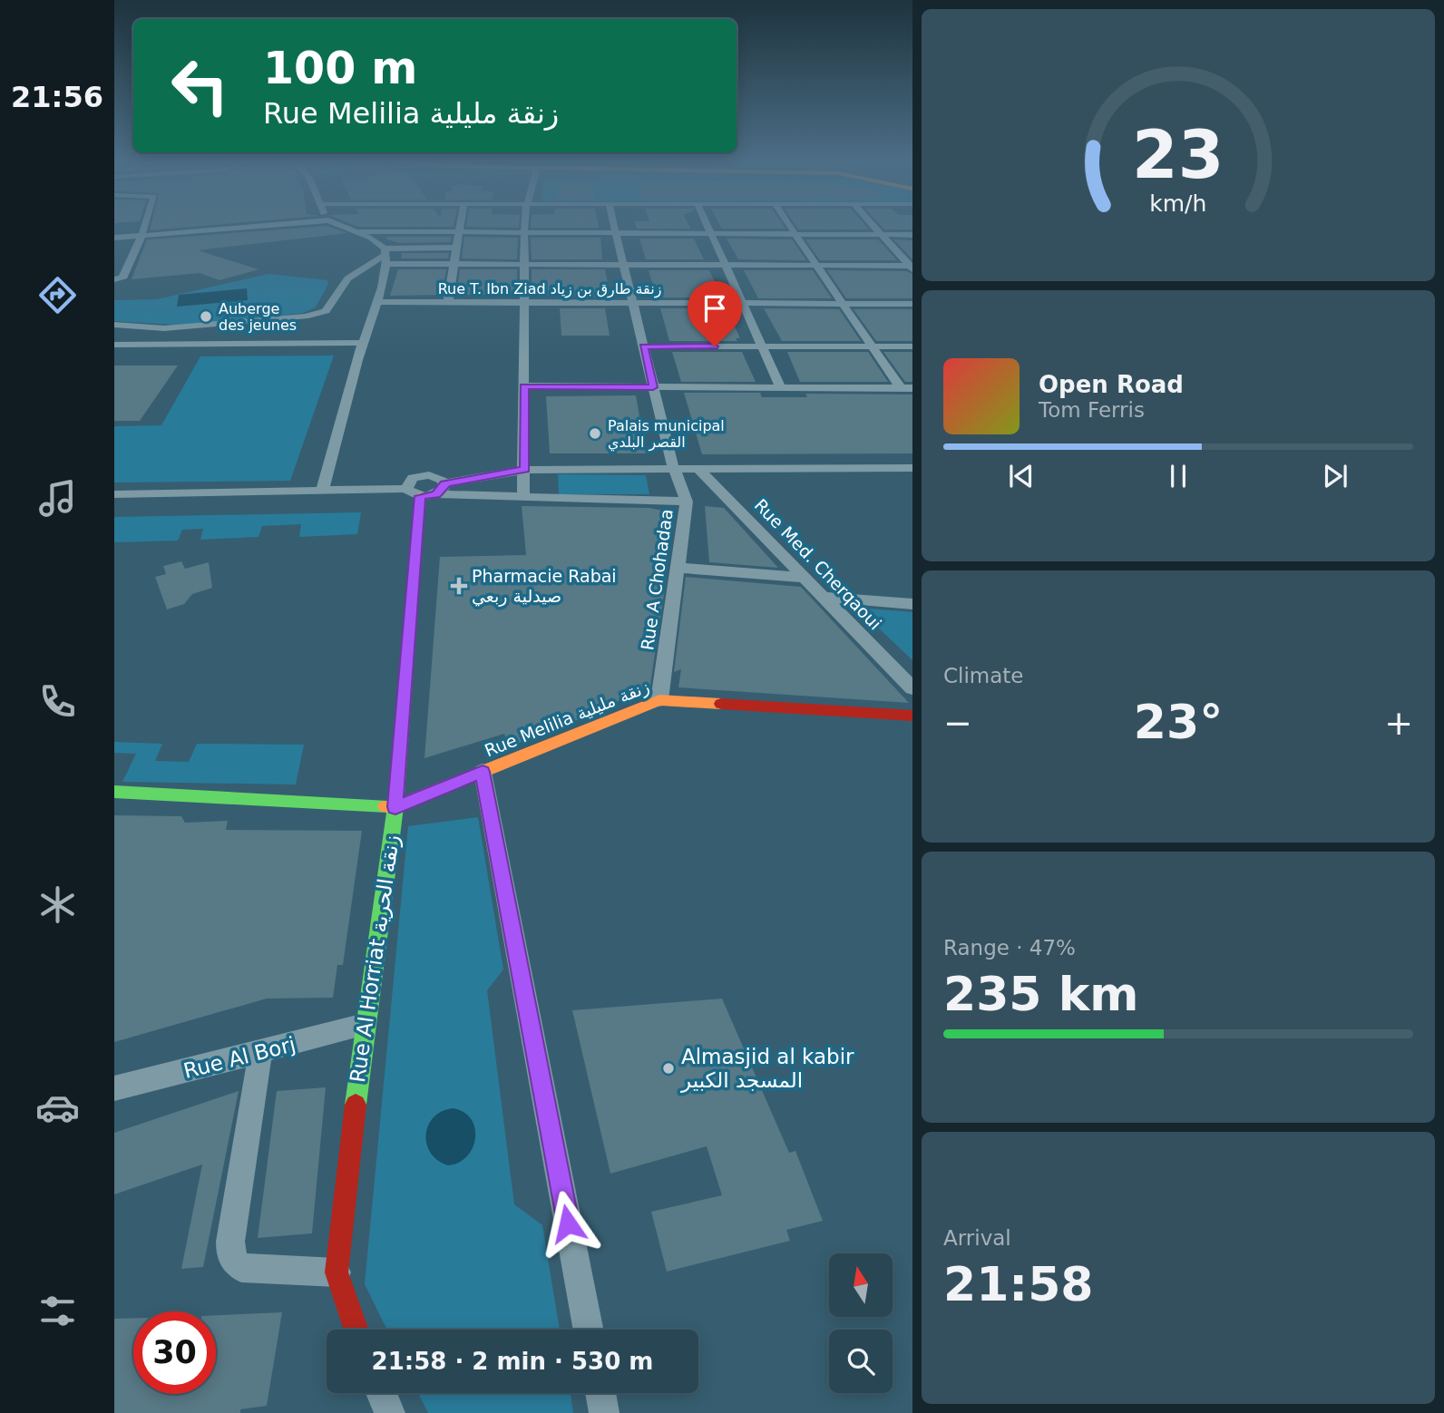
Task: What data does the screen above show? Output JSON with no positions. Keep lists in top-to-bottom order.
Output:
{
  "streets": {
    "street": [
      "Rue T. Ibn Ziad زنقة طارق بن زياد",
      "Rue Med. Cherqaoui",
      "Rue A Chohadaa",
      "Rue Melilia زنقة مليلية",
      "Rue Al Horriat زنقة الحرية",
      "Rue Al Borj"
    ]
  },
  "crossings": [
    ["Rue T. Ibn Ziad زنقة طارق بن زياد", "Rue A Chohadaa"],
    ["Rue A Chohadaa", "Rue Melilia زنقة مليلية"],
    ["Rue Melilia زنقة مليلية", "Rue Al Horriat زنقة الحرية"],
    ["Rue Al Horriat زنقة الحرية", "Rue Al Borj"]
  ],
  "places": {
    "other": ["Auberge des jeunes", "Palais municipal القصر البلدي", "Almasjid al kabir المسجد الكبير"],
    "health": ["Pharmacie Rabai صيدلية ربعي"]
  },
  "north": "top",
  "page": {
    "tabs": "21:56",
    "turn": ["100 m", "Rue Melilia زنقة مليلية"],
    "song": ["Open Road", "Tom Ferris"],
    "tile": [
      "Climate",
      ["Range · 47%", "235 km"],
      ["Arrival", "21:58"]
    ],
    "heat": ["−", "23°", "+"],
    "limit": "30",
    "trip": "21:58 · 2 min · 530 m",
    "gauge": ["23", "km/h"]
  }
}
